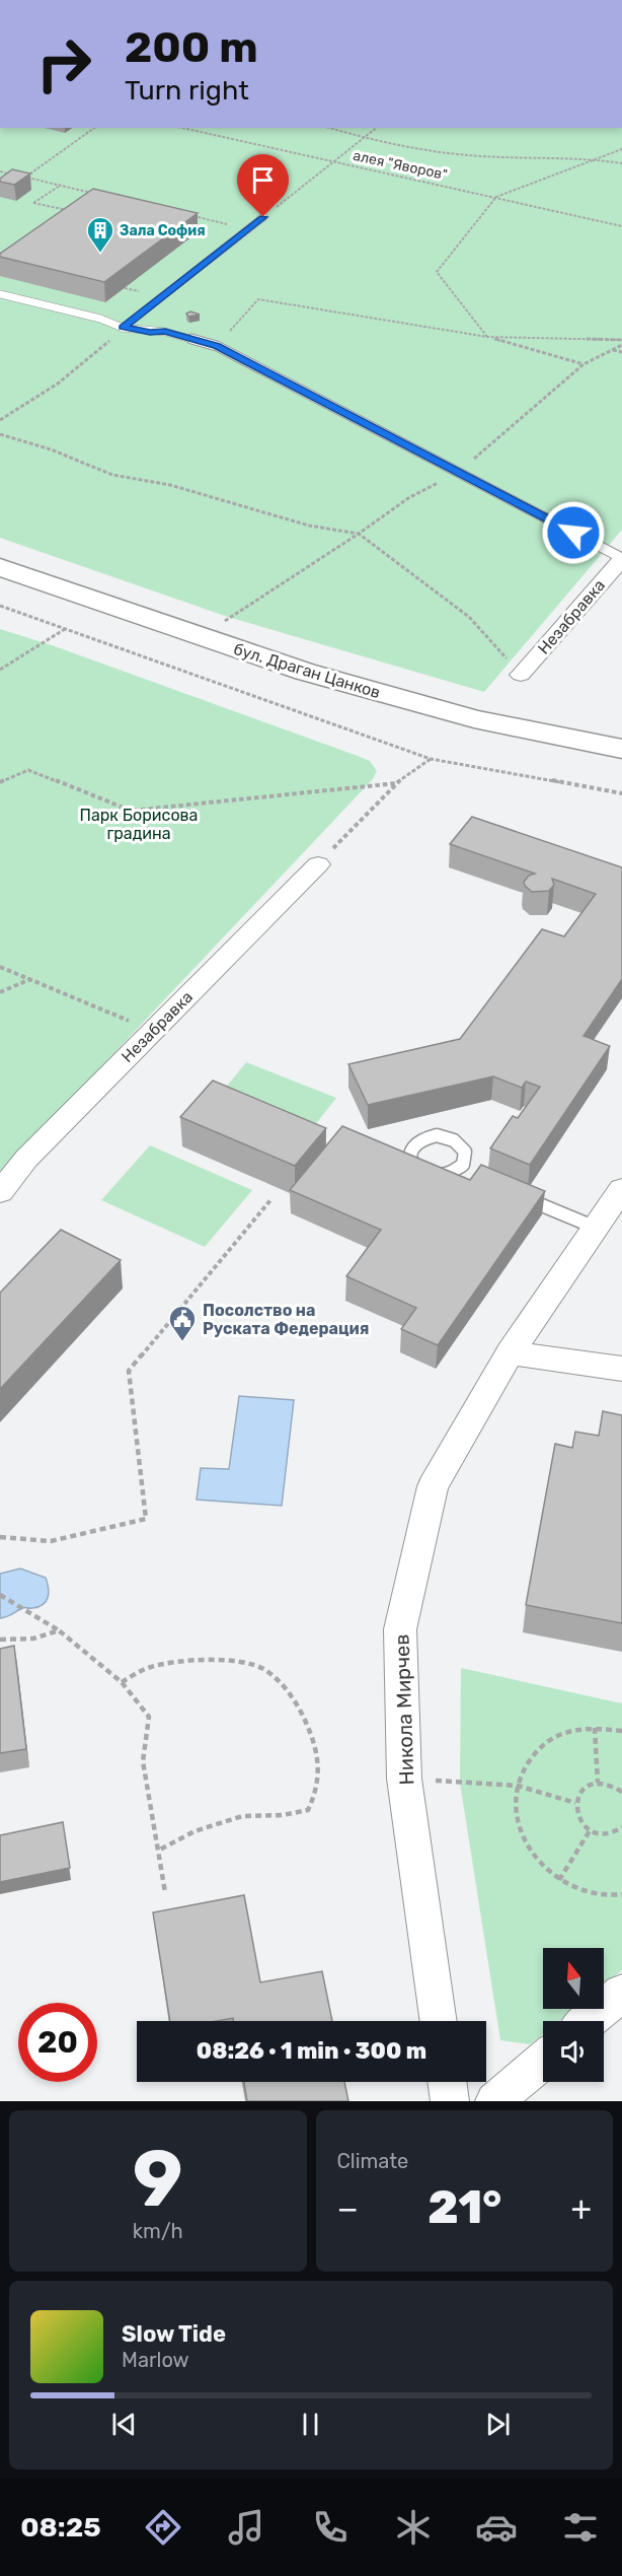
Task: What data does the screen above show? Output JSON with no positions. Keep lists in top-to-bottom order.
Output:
{
  "streets": {
    "main road": ["бул. Драган Цанков"],
    "street": ["Незабравка", "Никола Мирчев"],
    "path": ["алея \"Яворов\""]
  },
  "parks": ["Парк Борисова градина"],
  "places": {
    "building": ["Зала София"],
    "public building": ["Посолство на Руската Федерация"]
  },
  "north": "top",
  "page": {
    "turn": ["200 m", "Turn right"],
    "limit": "20",
    "trip": "08:26 · 1 min · 300 m",
    "tile": [
      ["9", "km/h"],
      "Climate"
    ],
    "heat": ["−", "21°", "+"],
    "song": ["Slow Tide", "Marlow"],
    "tabs": "08:25"
  }
}
